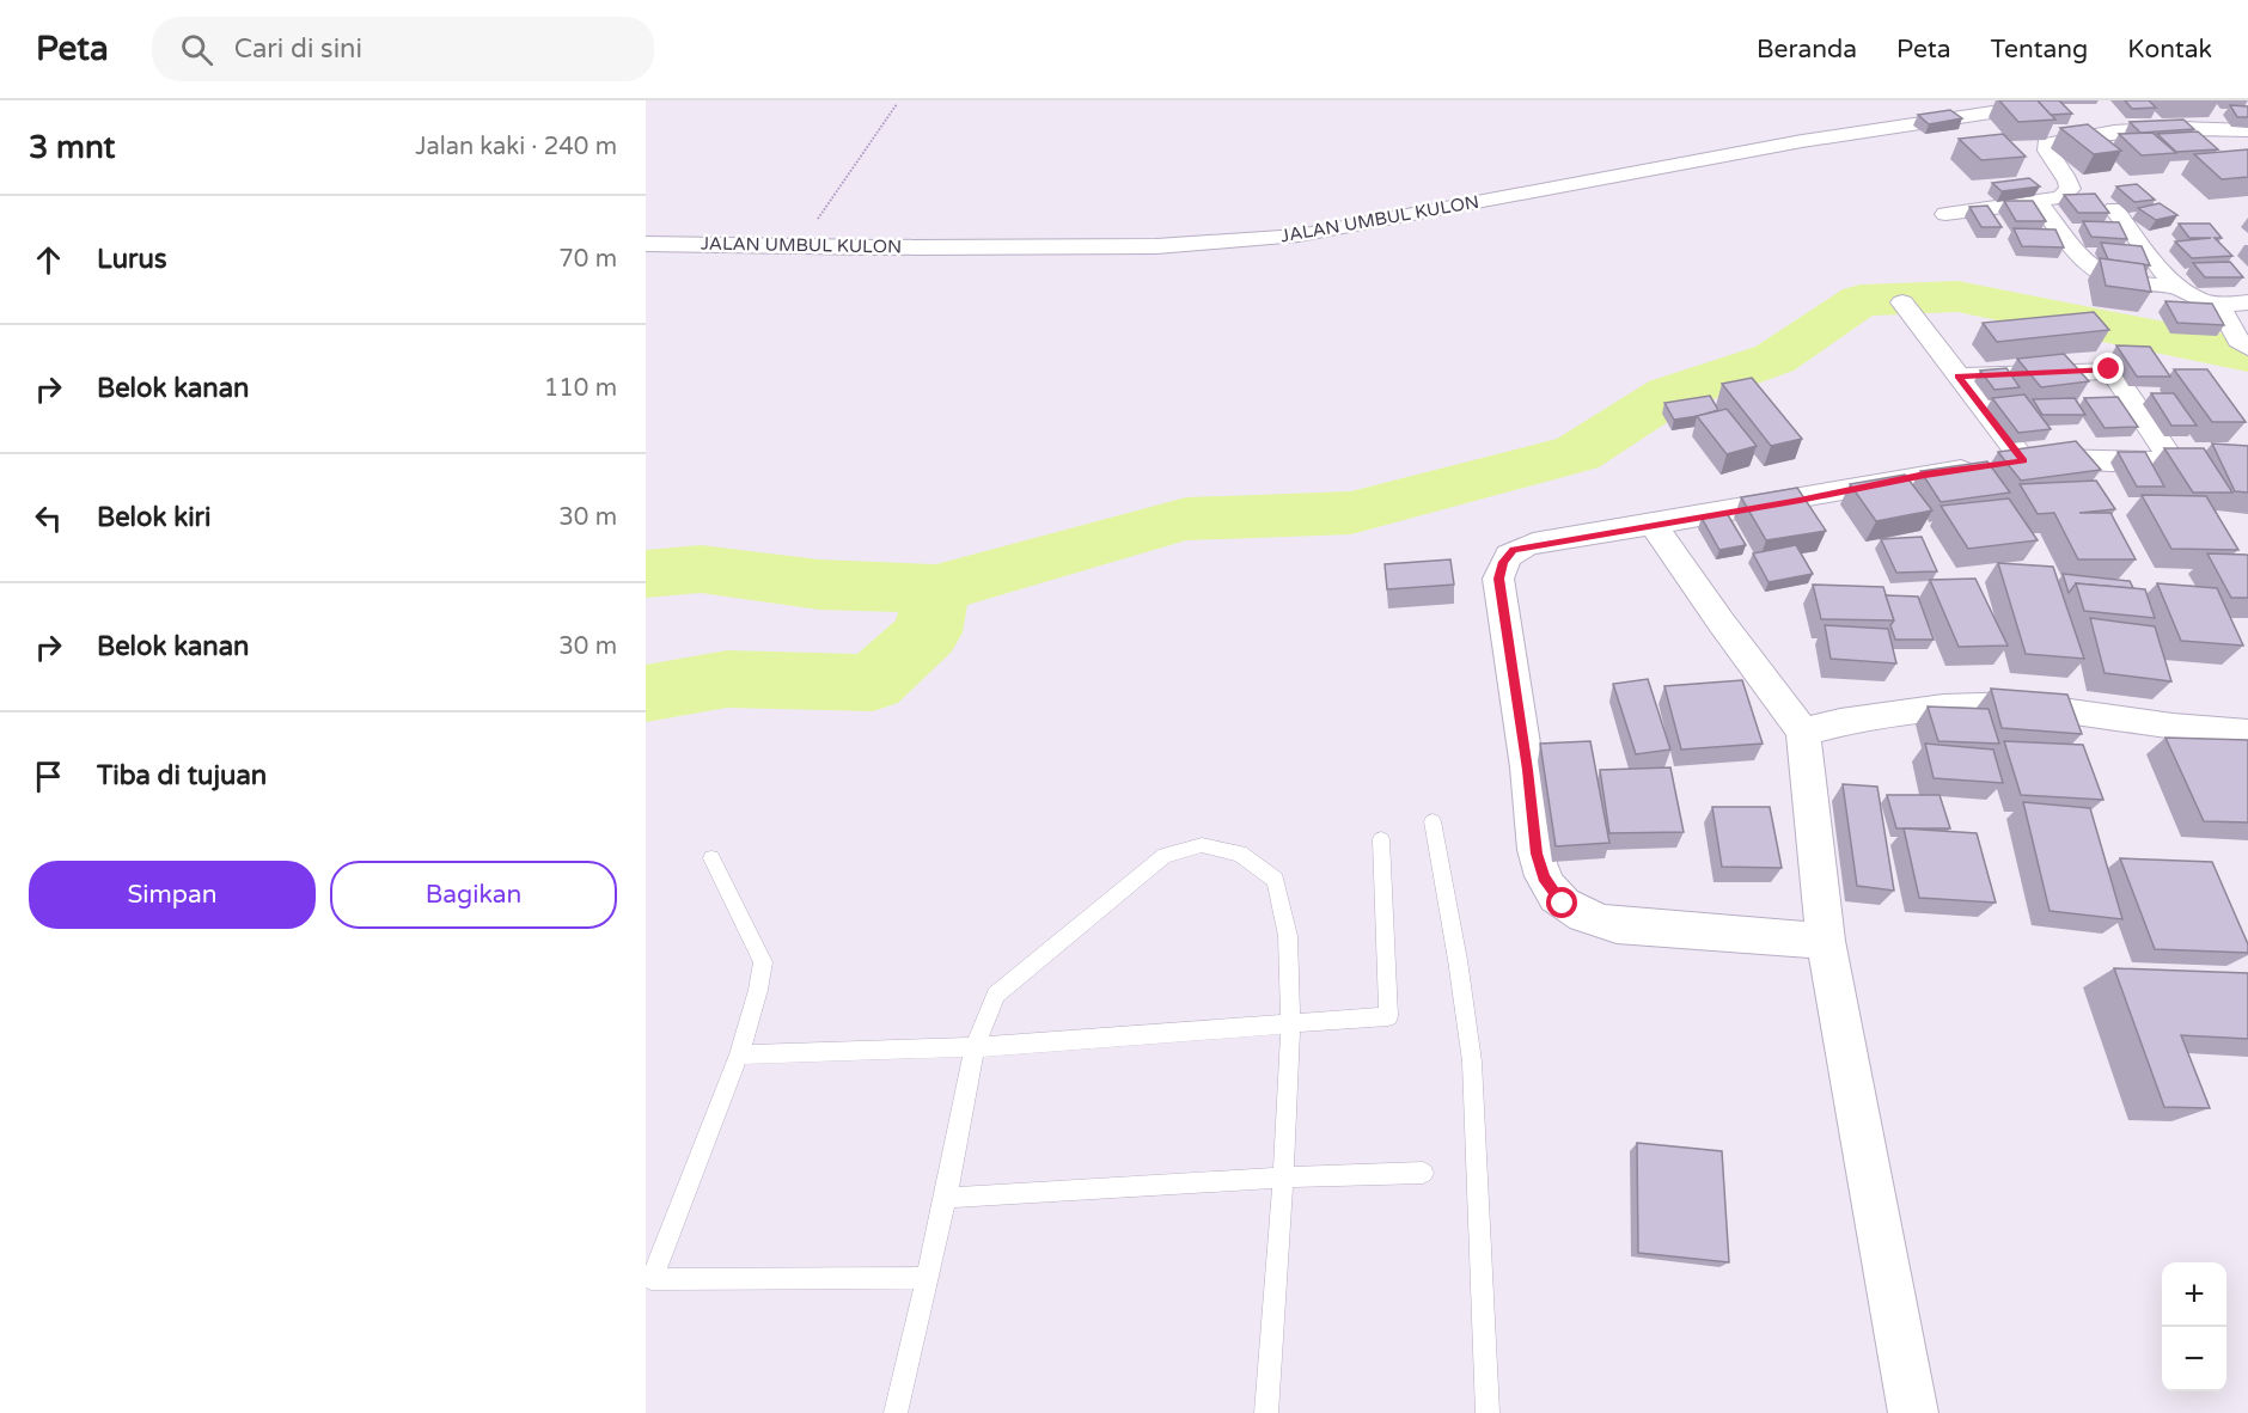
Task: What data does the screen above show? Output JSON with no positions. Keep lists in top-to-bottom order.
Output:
{
  "streets": {
    "street": ["JALAN UMBUL KULON"]
  },
  "page": {
    "header": "Peta",
    "search": "Cari di sini",
    "nav": [
      "Beranda",
      "Peta",
      "Tentang",
      "Kontak"
    ],
    "heading": ["3 mnt", "Jalan kaki · 240 m"],
    "list": [
      ["Lurus", "70 m"],
      ["Belok kanan", "110 m"],
      ["Belok kiri", "30 m"],
      ["Belok kanan", "30 m"],
      "Tiba di tujuan"
    ],
    "buttons": ["Simpan", "Bagikan"],
    "map_buttons": ["+", "−"]
  }
}
